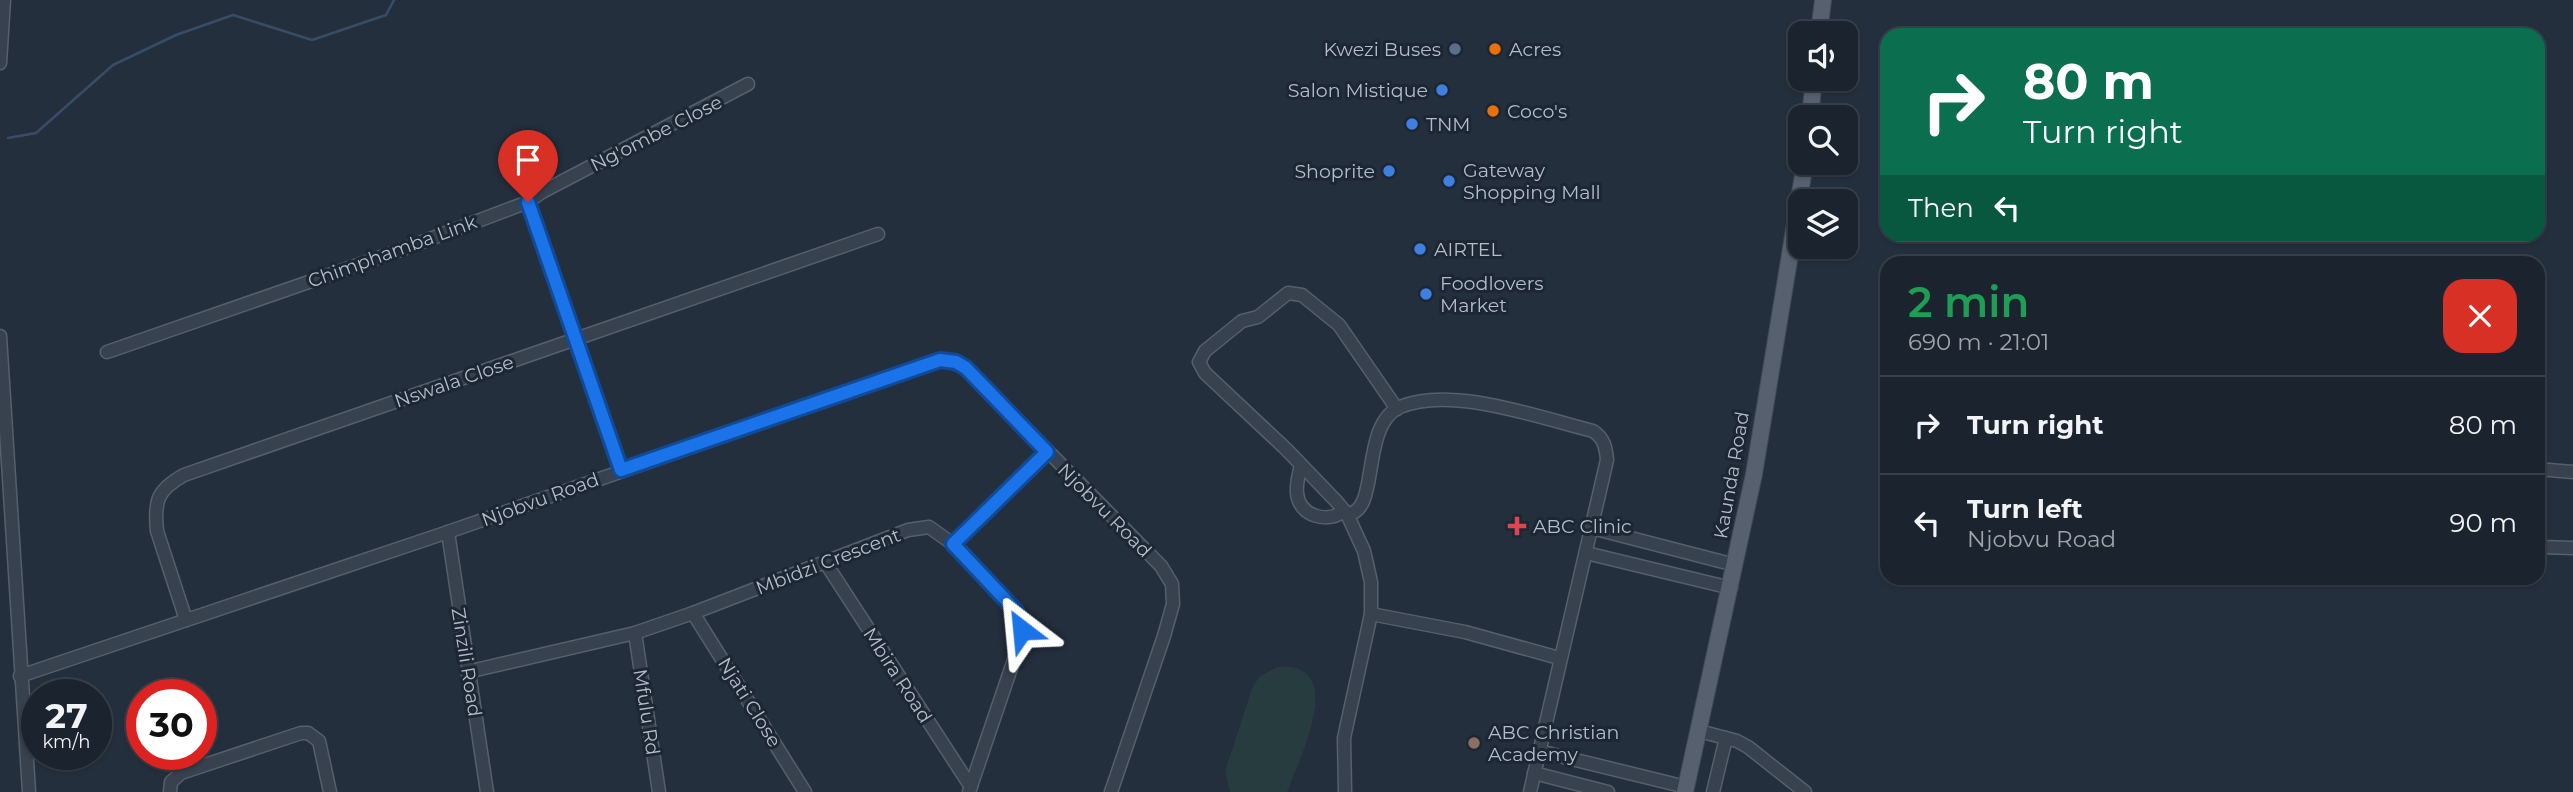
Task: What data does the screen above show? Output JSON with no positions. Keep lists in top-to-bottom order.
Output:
{
  "streets": {
    "main road": ["Kaunda Road"],
    "street": [
      "Ng'ombe Close",
      "Chimphamba Link",
      "Nswala Close",
      "Njobvu Road",
      "Mbidzi Crescent",
      "Zinzili Road",
      "Mbira Road",
      "Njati Close",
      "Mfulu Rd"
    ]
  },
  "crossings": [
    ["Ng'ombe Close", "Chimphamba Link"],
    ["Nswala Close", "Njobvu Road"],
    ["Njobvu Road", "Zinzili Road"],
    ["Mbidzi Crescent", "Zinzili Road"],
    ["Mbidzi Crescent", "Mbira Road"],
    ["Mbidzi Crescent", "Njati Close"],
    ["Mbidzi Crescent", "Mfulu Rd"]
  ],
  "places": {
    "other": [
      "Kwezi Buses",
      "Acres",
      "Salon Mistique",
      "Coco's",
      "TNM",
      "Shoprite",
      "Gateway Shopping Mall",
      "AIRTEL",
      "Foodlovers Market",
      "ABC Christian Academy"
    ],
    "health": ["ABC Clinic"]
  },
  "page": {
    "turn": ["80 m", "Turn right"],
    "then": "Then",
    "heading": ["2 min", "690 m · 21:01"],
    "list": [
      {
        "name": "Turn right",
        "value": "80 m"
      },
      {
        "name": "Turn left",
        "note": "Njobvu Road",
        "value": "90 m"
      }
    ],
    "speed": "27 km/h",
    "limit": "30"
  }
}
